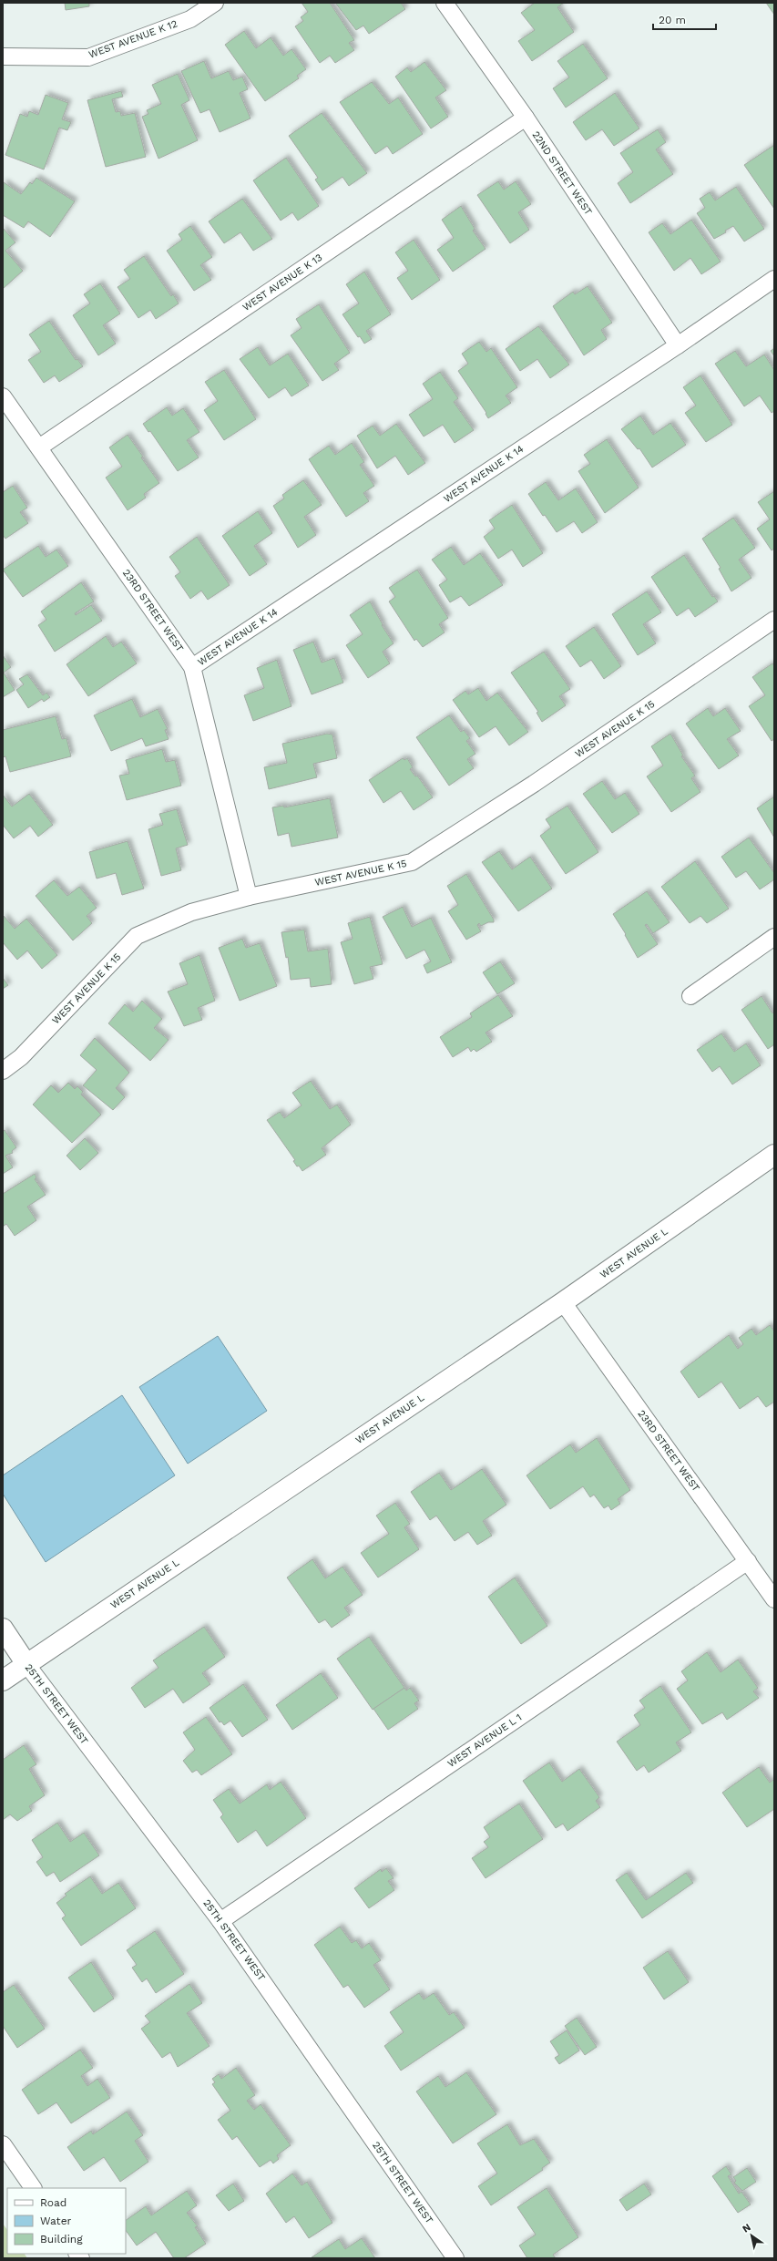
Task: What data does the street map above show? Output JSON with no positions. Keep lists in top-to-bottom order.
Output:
{
  "streets": {
    "main road": ["WEST AVENUE L", "25TH STREET WEST"],
    "street": [
      "WEST AVENUE K 12",
      "22ND STREET WEST",
      "WEST AVENUE K 13",
      "WEST AVENUE K 14",
      "23RD STREET WEST",
      "WEST AVENUE K 15",
      "WEST AVENUE L 1"
    ]
  },
  "crossings": [
    ["22ND STREET WEST", "WEST AVENUE K 13"],
    ["22ND STREET WEST", "WEST AVENUE K 14"],
    ["WEST AVENUE K 13", "23RD STREET WEST"],
    ["WEST AVENUE K 14", "23RD STREET WEST"],
    ["23RD STREET WEST", "WEST AVENUE K 15"],
    ["23RD STREET WEST", "WEST AVENUE L"],
    ["23RD STREET WEST", "WEST AVENUE L 1"],
    ["WEST AVENUE L", "25TH STREET WEST"],
    ["25TH STREET WEST", "WEST AVENUE L 1"]
  ],
  "legend": ["Road", "Water", "Building"],
  "scale_bar": "20 m",
  "north": "top left"
}
